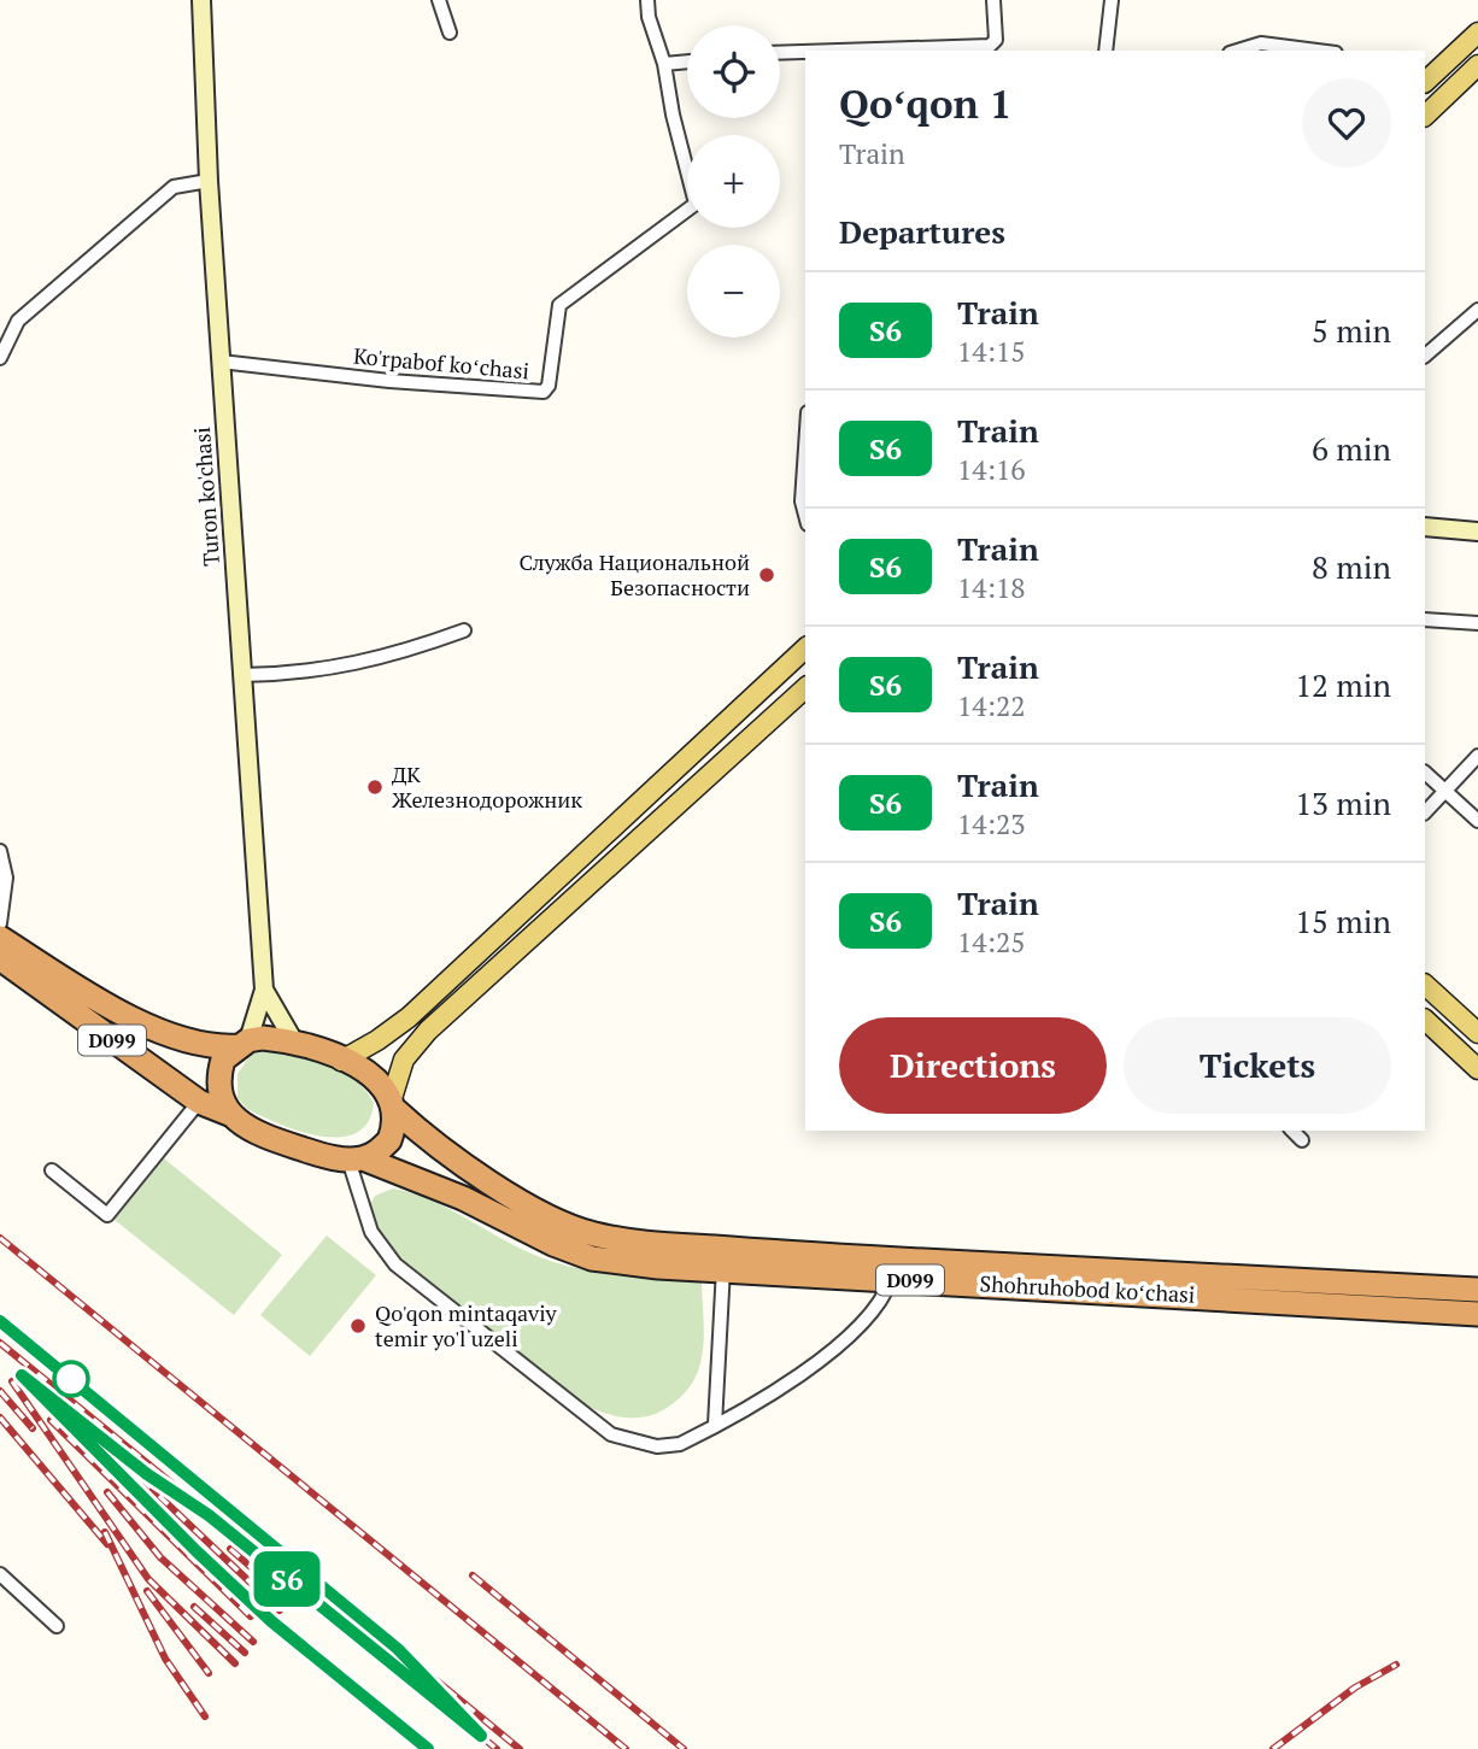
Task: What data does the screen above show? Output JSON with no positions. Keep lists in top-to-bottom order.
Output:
{
  "streets": {
    "highway": ["D099", "Shohruhobod koʻchasi"],
    "main road": ["Turon ko'chasi"],
    "street": ["Ko'rpabof koʻchasi"]
  },
  "crossings": [
    ["Ko'rpabof koʻchasi", "Turon ko'chasi"],
    ["Turon ko'chasi", "D099"],
    ["D099", "Shohruhobod koʻchasi"]
  ],
  "places": ["Служба Национальной Безопасности", "ДК Железнодорожник", "Qo'qon mintaqaviy temir yo'l uzeli"],
  "page": {
    "on_map": "S6",
    "map_buttons": ["+", "−"],
    "heading": [
      ["Qoʻqon 1", "Train"],
      "Departures"
    ],
    "list": [
      {
        "mark": "S6",
        "name": "Train",
        "note": "14:15",
        "value": "5 min"
      },
      {
        "mark": "S6",
        "name": "Train",
        "note": "14:16",
        "value": "6 min"
      },
      {
        "mark": "S6",
        "name": "Train",
        "note": "14:18",
        "value": "8 min"
      },
      {
        "mark": "S6",
        "name": "Train",
        "note": "14:22",
        "value": "12 min"
      },
      {
        "mark": "S6",
        "name": "Train",
        "note": "14:23",
        "value": "13 min"
      },
      {
        "mark": "S6",
        "name": "Train",
        "note": "14:25",
        "value": "15 min"
      }
    ],
    "buttons": ["Directions", "Tickets"]
  }
}
